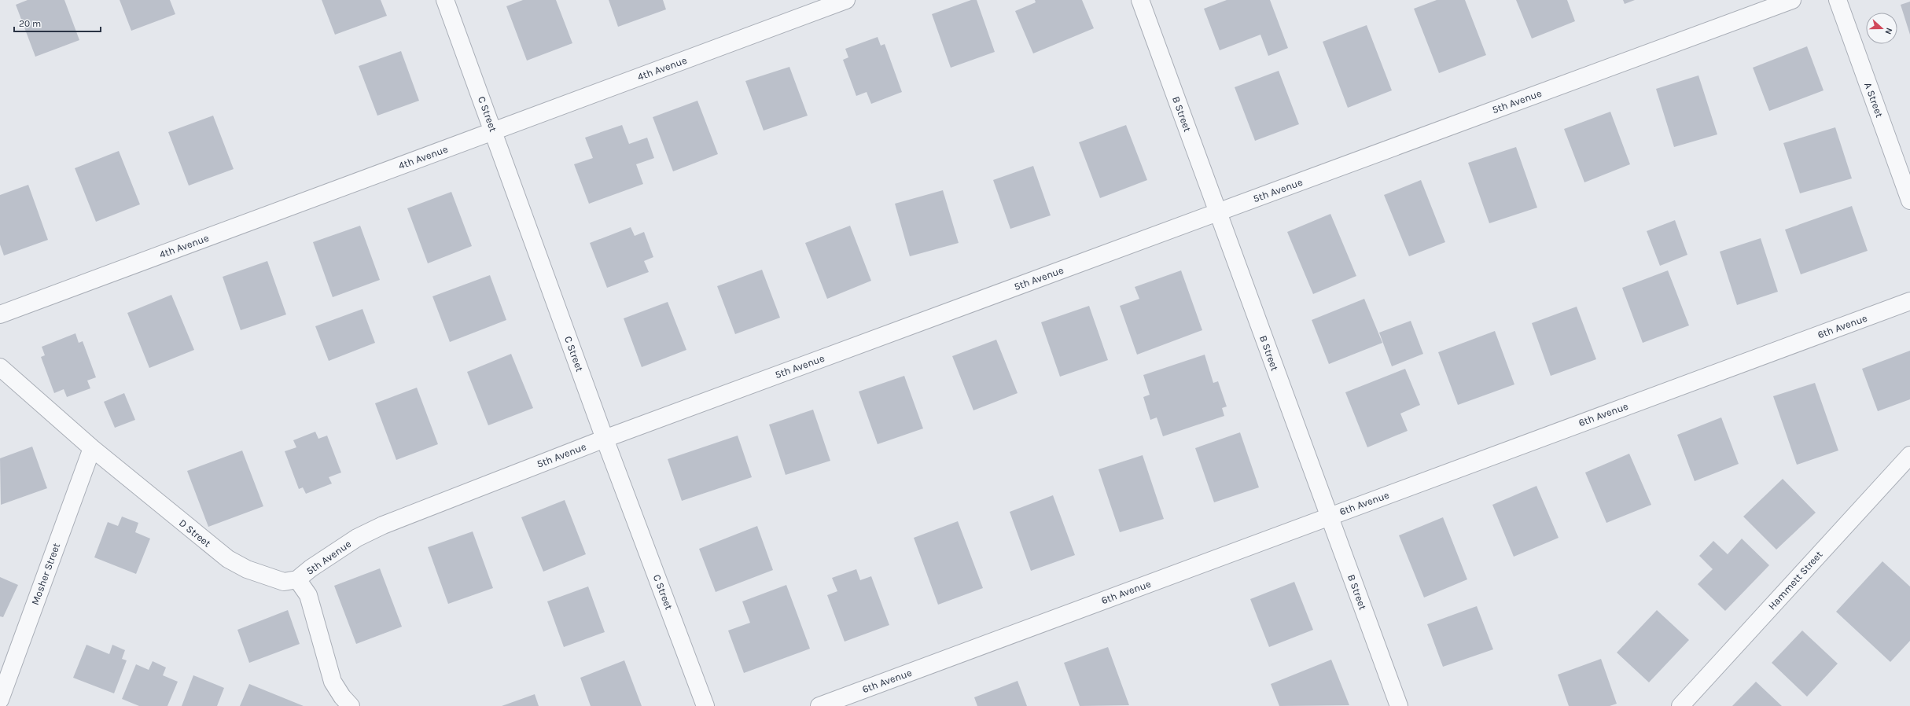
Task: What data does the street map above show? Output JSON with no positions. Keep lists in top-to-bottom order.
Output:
{
  "streets": {
    "street": [
      "4th Avenue",
      "A Street",
      "5th Avenue",
      "C Street",
      "B Street",
      "6th Avenue",
      "D Street",
      "Mosher Street",
      "Hammett Street"
    ]
  },
  "crossings": [
    ["4th Avenue", "C Street"],
    ["5th Avenue", "C Street"],
    ["5th Avenue", "B Street"],
    ["5th Avenue", "D Street"],
    ["B Street", "6th Avenue"],
    ["D Street", "Mosher Street"]
  ],
  "scale_bar": "20 m",
  "north": "right"
}
